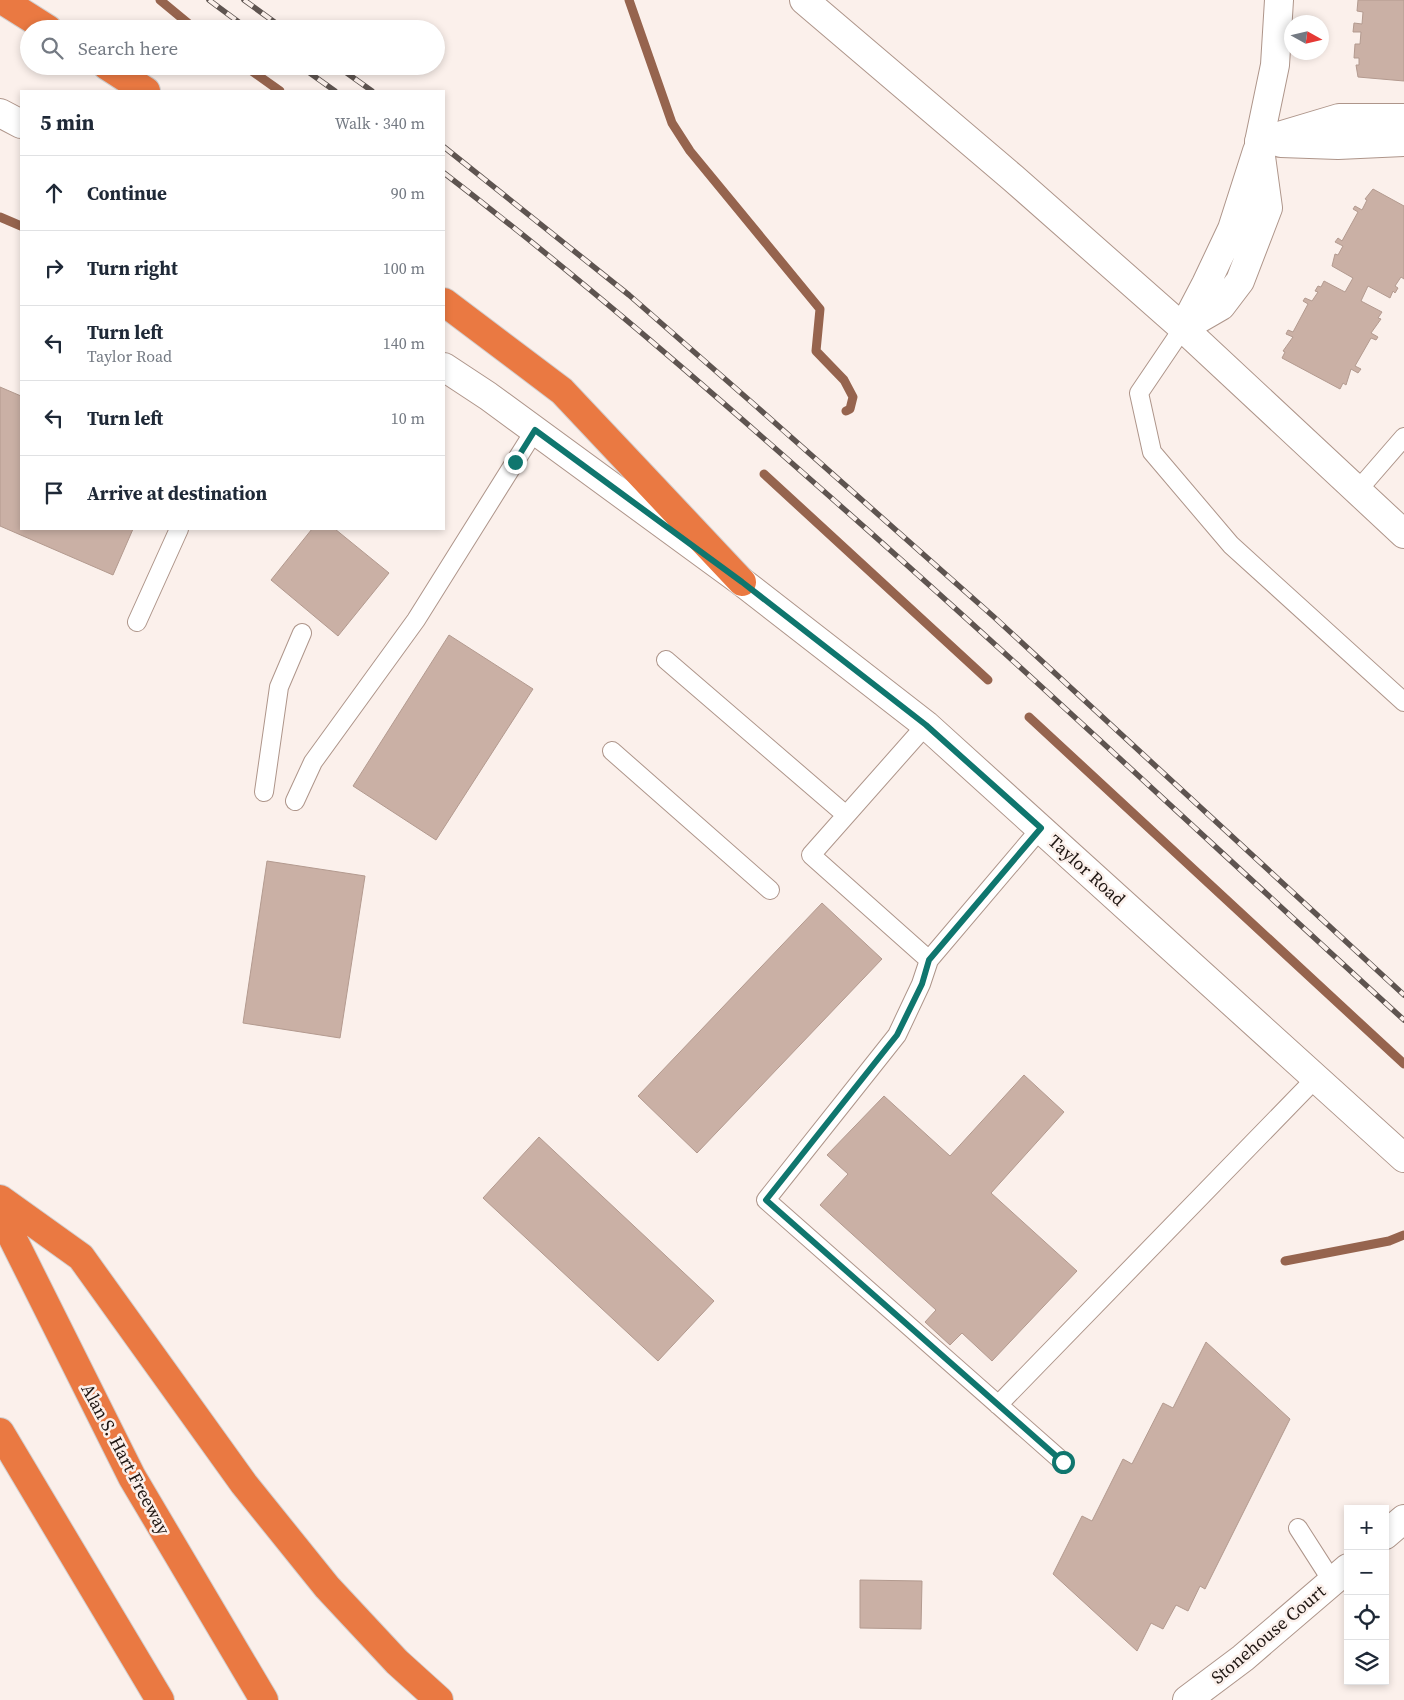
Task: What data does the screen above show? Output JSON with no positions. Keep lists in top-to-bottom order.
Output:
{
  "streets": {
    "highway": ["Alan S. Hart Freeway"],
    "street": ["Taylor Road", "Stonehouse Court"]
  },
  "north": "right",
  "page": {
    "search": "Search here",
    "heading": ["5 min", "Walk · 340 m"],
    "list": [
      ["Continue", "90 m"],
      ["Turn right", "100 m"],
      ["Turn left", "Taylor Road", "140 m"],
      ["Turn left", "10 m"],
      "Arrive at destination"
    ],
    "map_buttons": ["+", "−"]
  }
}
